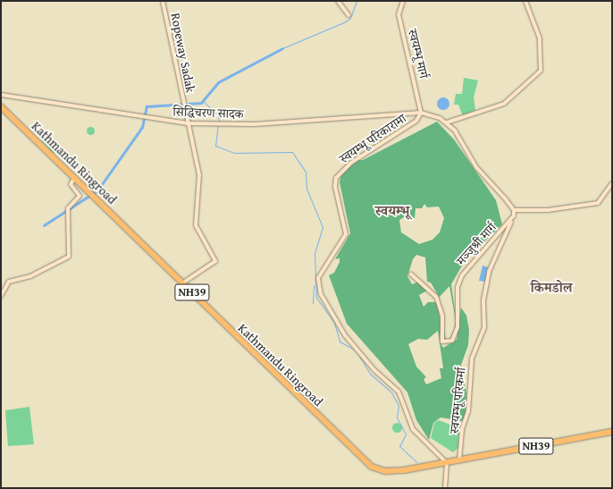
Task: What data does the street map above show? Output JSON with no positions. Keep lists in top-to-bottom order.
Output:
{
  "streets": {
    "highway": ["Kathmandu Ringroad", "NH39"],
    "main road": [
      "Ropeway Sadak",
      "स्वयम्भू मार्ग",
      "सिद्धिचरण सादक",
      "स्वयम्भू परिकारामा",
      "मञ्जुश्री मार्ग",
      "स्वयम्भू परिकर्मा"
    ]
  },
  "crossings": [
    ["Ropeway Sadak", "सिद्धिचरण सादक"],
    ["स्वयम्भू मार्ग", "सिद्धिचरण सादक"],
    ["स्वयम्भू मार्ग", "स्वयम्भू परिकारामा"],
    ["सिद्धिचरण सादक", "स्वयम्भू परिकारामा"],
    ["स्वयम्भू परिकारामा", "Kathmandu Ringroad"],
    ["Kathmandu Ringroad", "स्वयम्भू परिकर्मा"],
    ["मञ्जुश्री मार्ग", "स्वयम्भू परिकर्मा"]
  ],
  "districts": ["स्वयम्भू", "किमडोल"]
}
